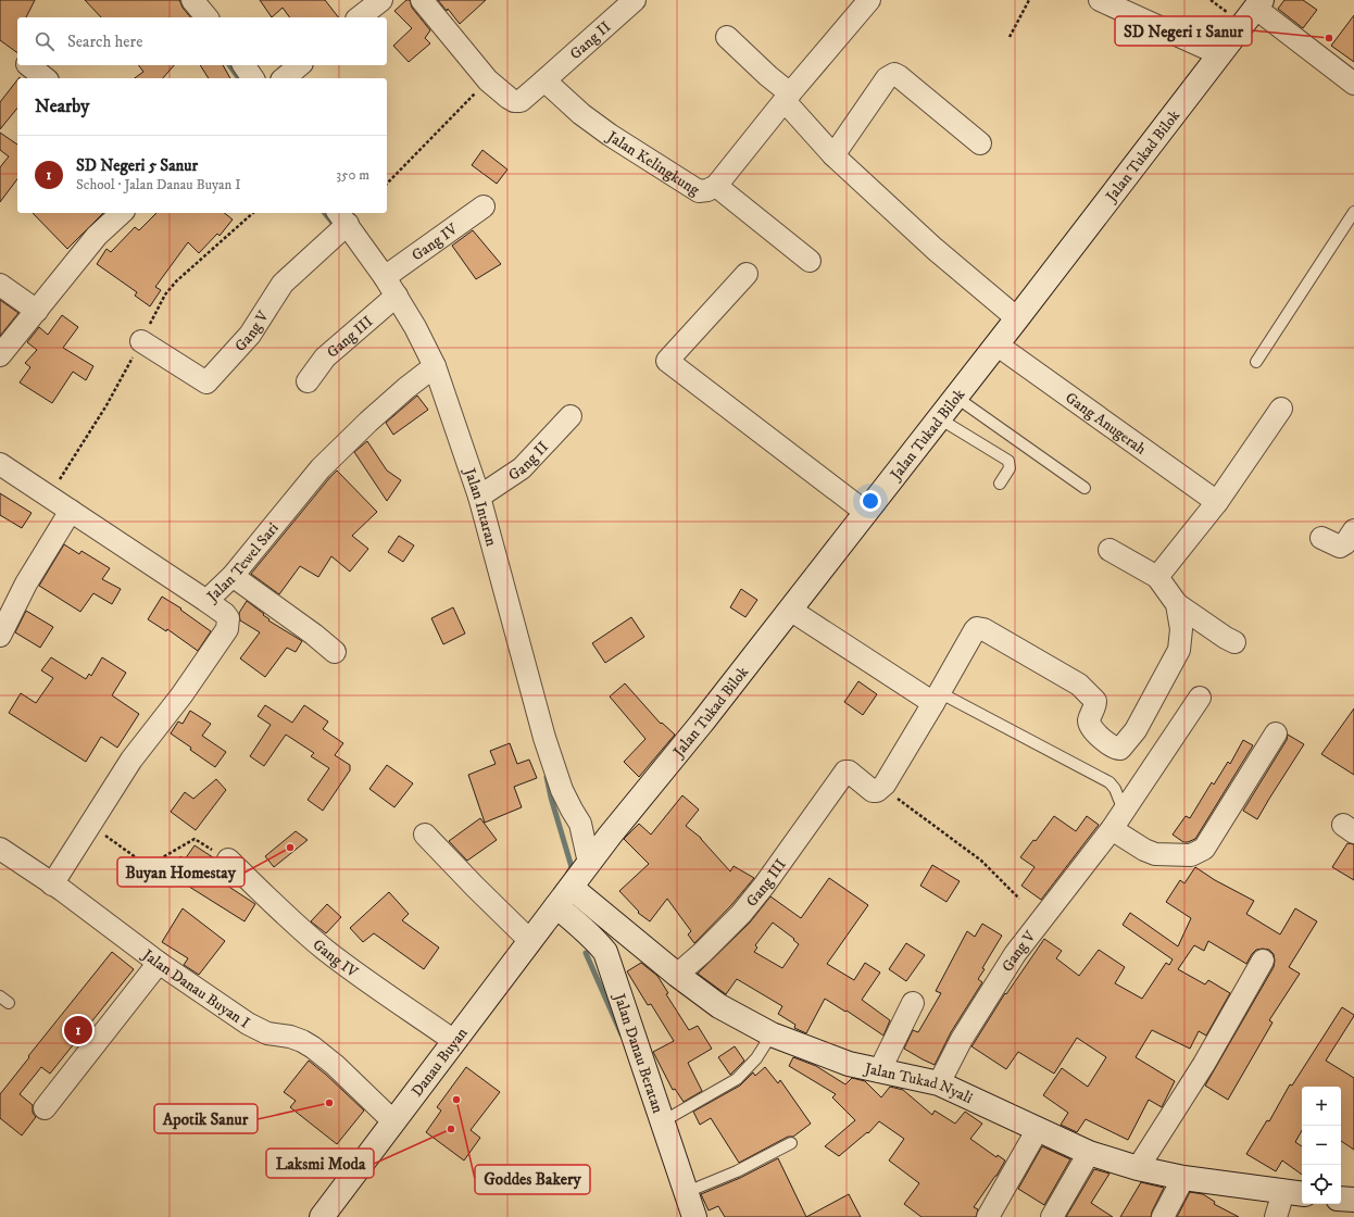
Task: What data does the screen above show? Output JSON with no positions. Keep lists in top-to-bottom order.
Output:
{
  "streets": {
    "street": [
      "Gang II",
      "Jalan Tukad Bilok",
      "Jalan Kelingkung",
      "Gang IV",
      "Gang V",
      "Gang III",
      "Gang Anugerah",
      "Jalan Intaran",
      "Jalan Tewel Sari",
      "Jalan Danau Buyan I",
      "Jalan Danau Beratan",
      "Danau Buyan",
      "Jalan Tukad Nyali"
    ]
  },
  "crossings": [
    ["Gang II", "Jalan Kelingkung"],
    ["Gang II", "Jalan Intaran"],
    ["Jalan Tukad Bilok", "Gang Anugerah"],
    ["Jalan Tukad Bilok", "Jalan Intaran"],
    ["Jalan Tukad Bilok", "Jalan Danau Beratan"],
    ["Jalan Tukad Bilok", "Danau Buyan"],
    ["Jalan Tukad Bilok", "Jalan Tukad Nyali"],
    ["Gang IV", "Gang III"],
    ["Gang IV", "Jalan Intaran"],
    ["Gang IV", "Danau Buyan"],
    ["Gang V", "Jalan Intaran"],
    ["Gang V", "Jalan Tukad Nyali"],
    ["Gang III", "Jalan Intaran"],
    ["Gang III", "Jalan Tukad Nyali"],
    ["Jalan Intaran", "Jalan Tewel Sari"],
    ["Jalan Danau Buyan I", "Danau Buyan"],
    ["Jalan Danau Beratan", "Danau Buyan"]
  ],
  "places": [
    "SD Negeri 1 Sanur",
    "Buyan Homestay",
    "Goddes Bakery",
    "Apotik Sanur",
    "Laksmi Moda"
  ],
  "page": {
    "search": "Search here",
    "heading": "Nearby",
    "list": [
      {
        "mark": "1",
        "name": "SD Negeri 5 Sanur",
        "note": "School · Jalan Danau Buyan I",
        "value": "350 m"
      }
    ],
    "pins": "1",
    "map_buttons": ["+", "−"]
  }
}
